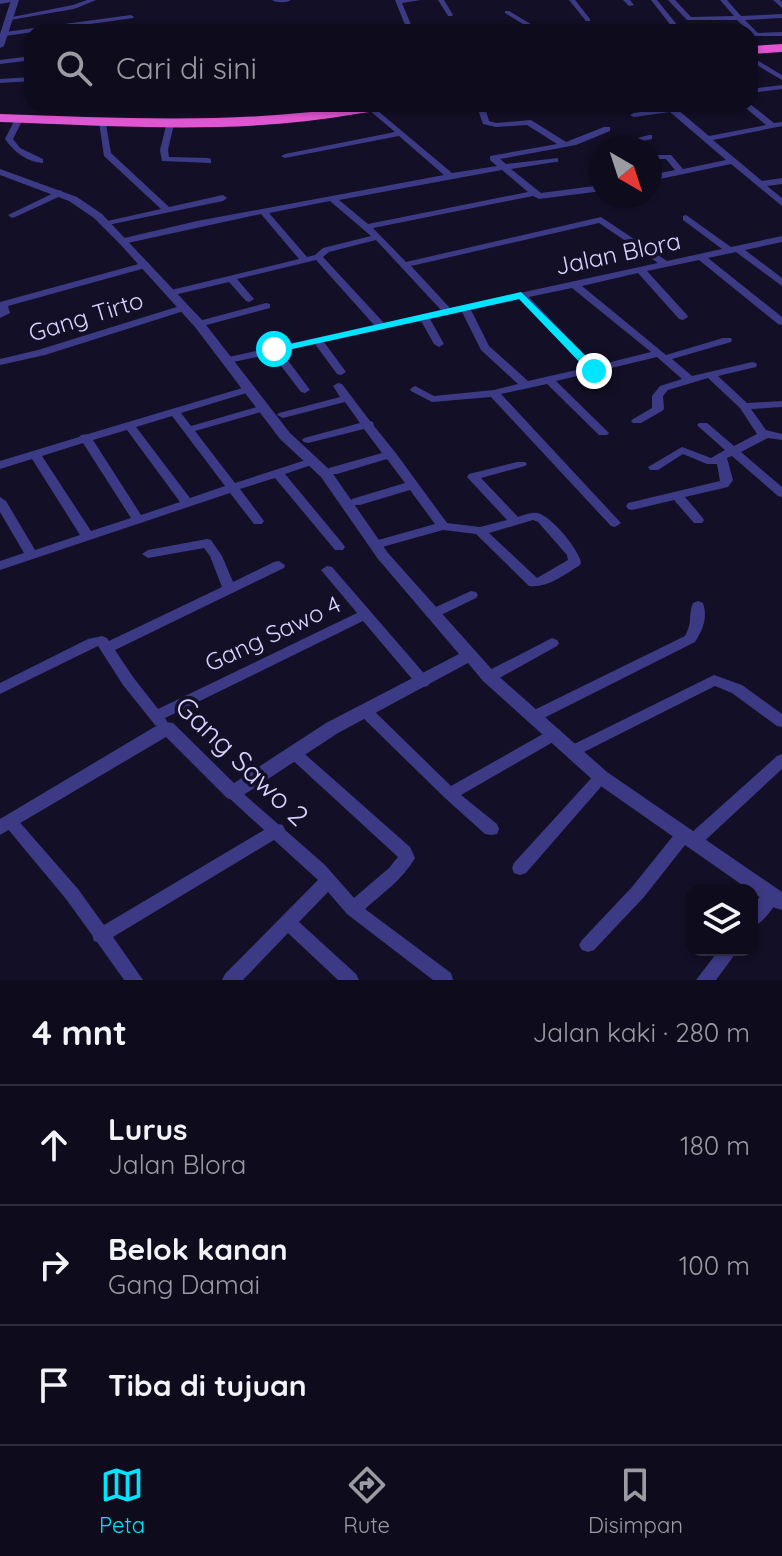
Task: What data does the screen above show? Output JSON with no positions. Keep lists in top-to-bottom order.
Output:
{
  "streets": {
    "street": [
      "Jalan Blora",
      "Gang Tirto",
      "Gang Sawo 4",
      "Gang Sawo 2"
    ]
  },
  "crossings": [
    ["Gang Sawo 4", "Gang Sawo 2"]
  ],
  "north": "bottom right",
  "page": {
    "search": "Cari di sini",
    "heading": ["4 mnt", "Jalan kaki · 280 m"],
    "list": [
      ["Lurus", "Jalan Blora", "180 m"],
      ["Belok kanan", "Gang Damai", "100 m"],
      "Tiba di tujuan"
    ],
    "nav": ["Peta", "Rute", "Disimpan"]
  }
}
